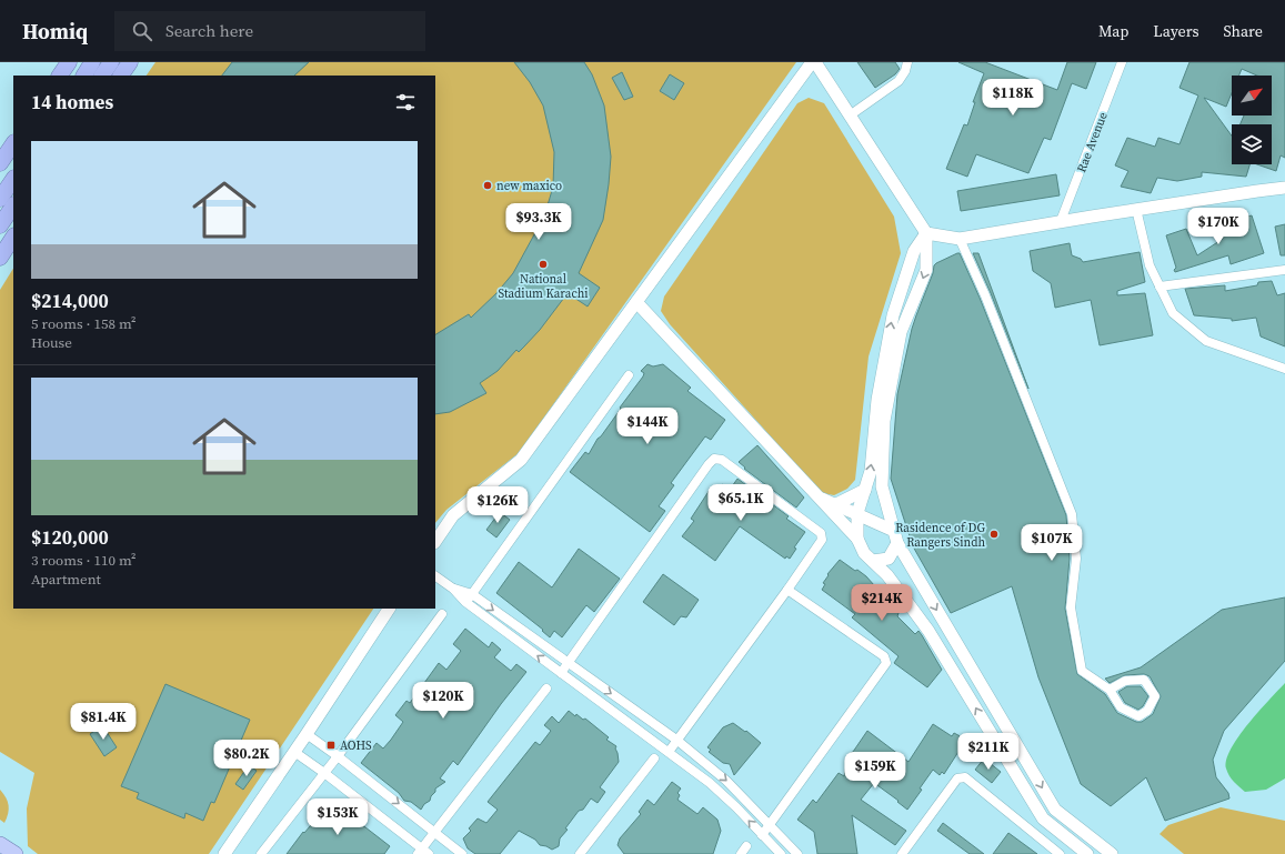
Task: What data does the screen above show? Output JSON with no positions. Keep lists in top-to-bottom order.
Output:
{
  "streets": {
    "street": ["Rae Avenue"]
  },
  "places": {
    "other": ["new maxico", "National Stadium Karachi", "Rasidence of DG Rangers Sindh"],
    "transit": ["AOHS"]
  },
  "north": "top right",
  "page": {
    "header": "Homiq",
    "search": "Search here",
    "nav": ["Map", "Layers", "Share"],
    "heading": "14 homes",
    "price": [
      "$118K",
      "$93.3K",
      "$170K",
      "$144K",
      "$65.1K",
      "$126K",
      "$107K",
      "$214K",
      "$120K",
      "$81.4K",
      "$211K",
      "$80.2K",
      "$159K",
      "$153K"
    ],
    "list": [
      {
        "name": "$214,000",
        "note": "5 rooms · 158 m² · House"
      },
      {
        "name": "$120,000",
        "note": "3 rooms · 110 m² · Apartment"
      }
    ]
  }
}
